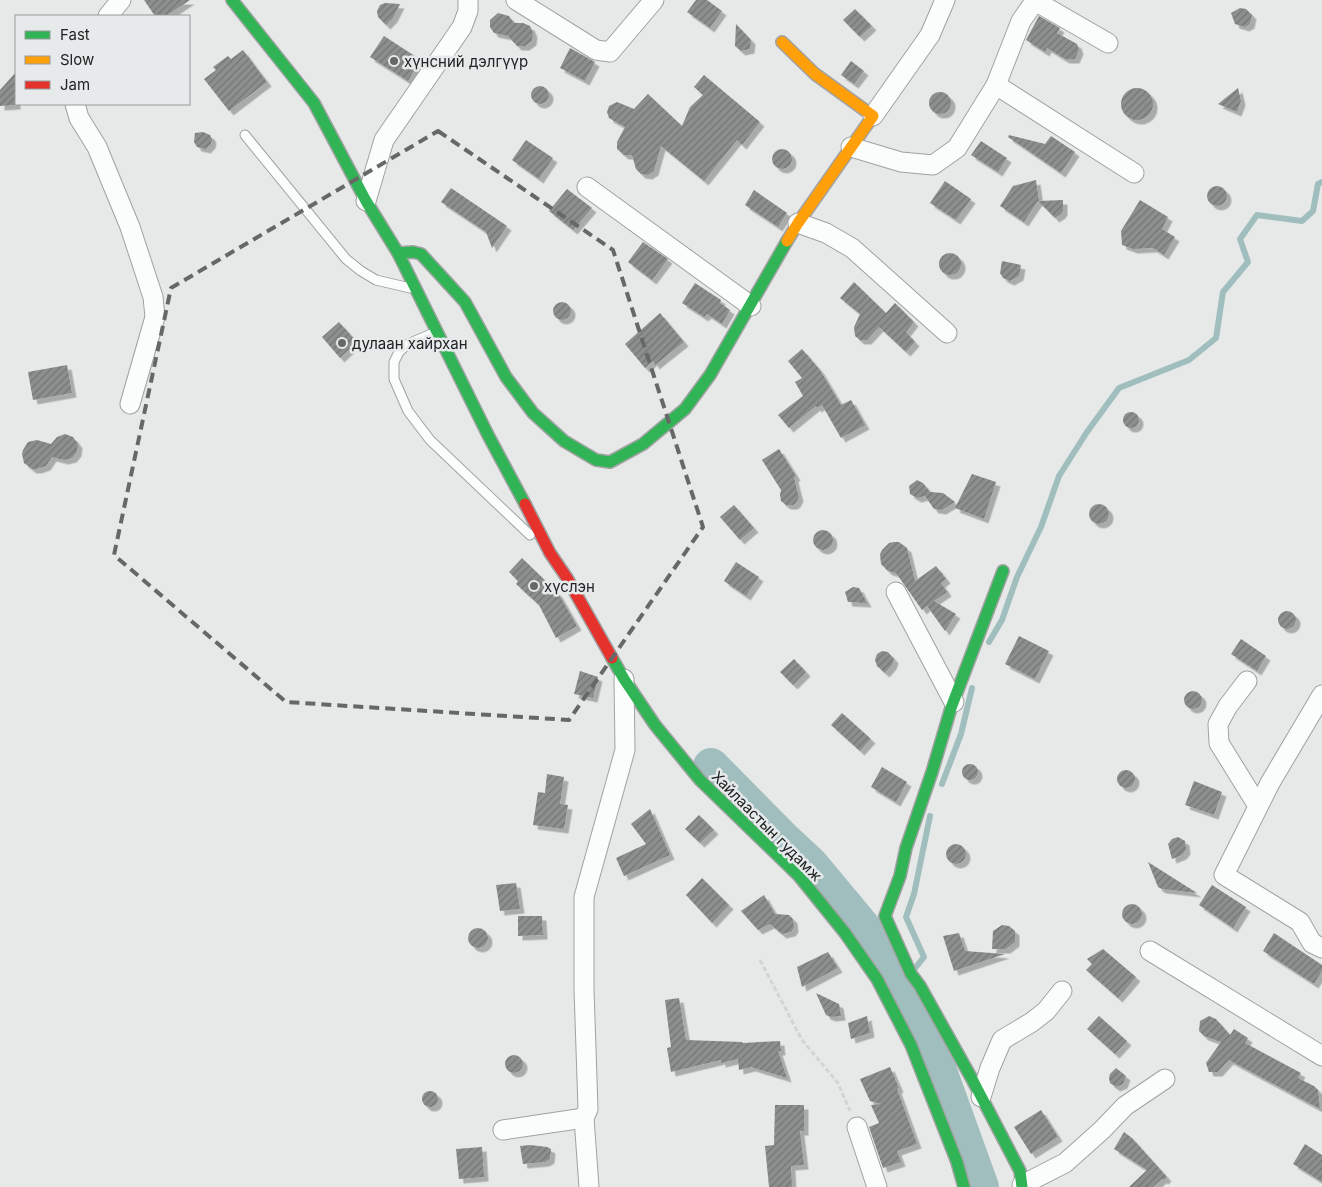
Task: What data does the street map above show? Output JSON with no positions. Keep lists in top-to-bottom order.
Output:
{
  "streets": {
    "street": ["Хайлаастын гудамж"]
  },
  "places": ["хүнсний дэлгүүр", "дулаан хайрхан", "хүслэн"],
  "legend": ["Fast", "Slow", "Jam"]
}
